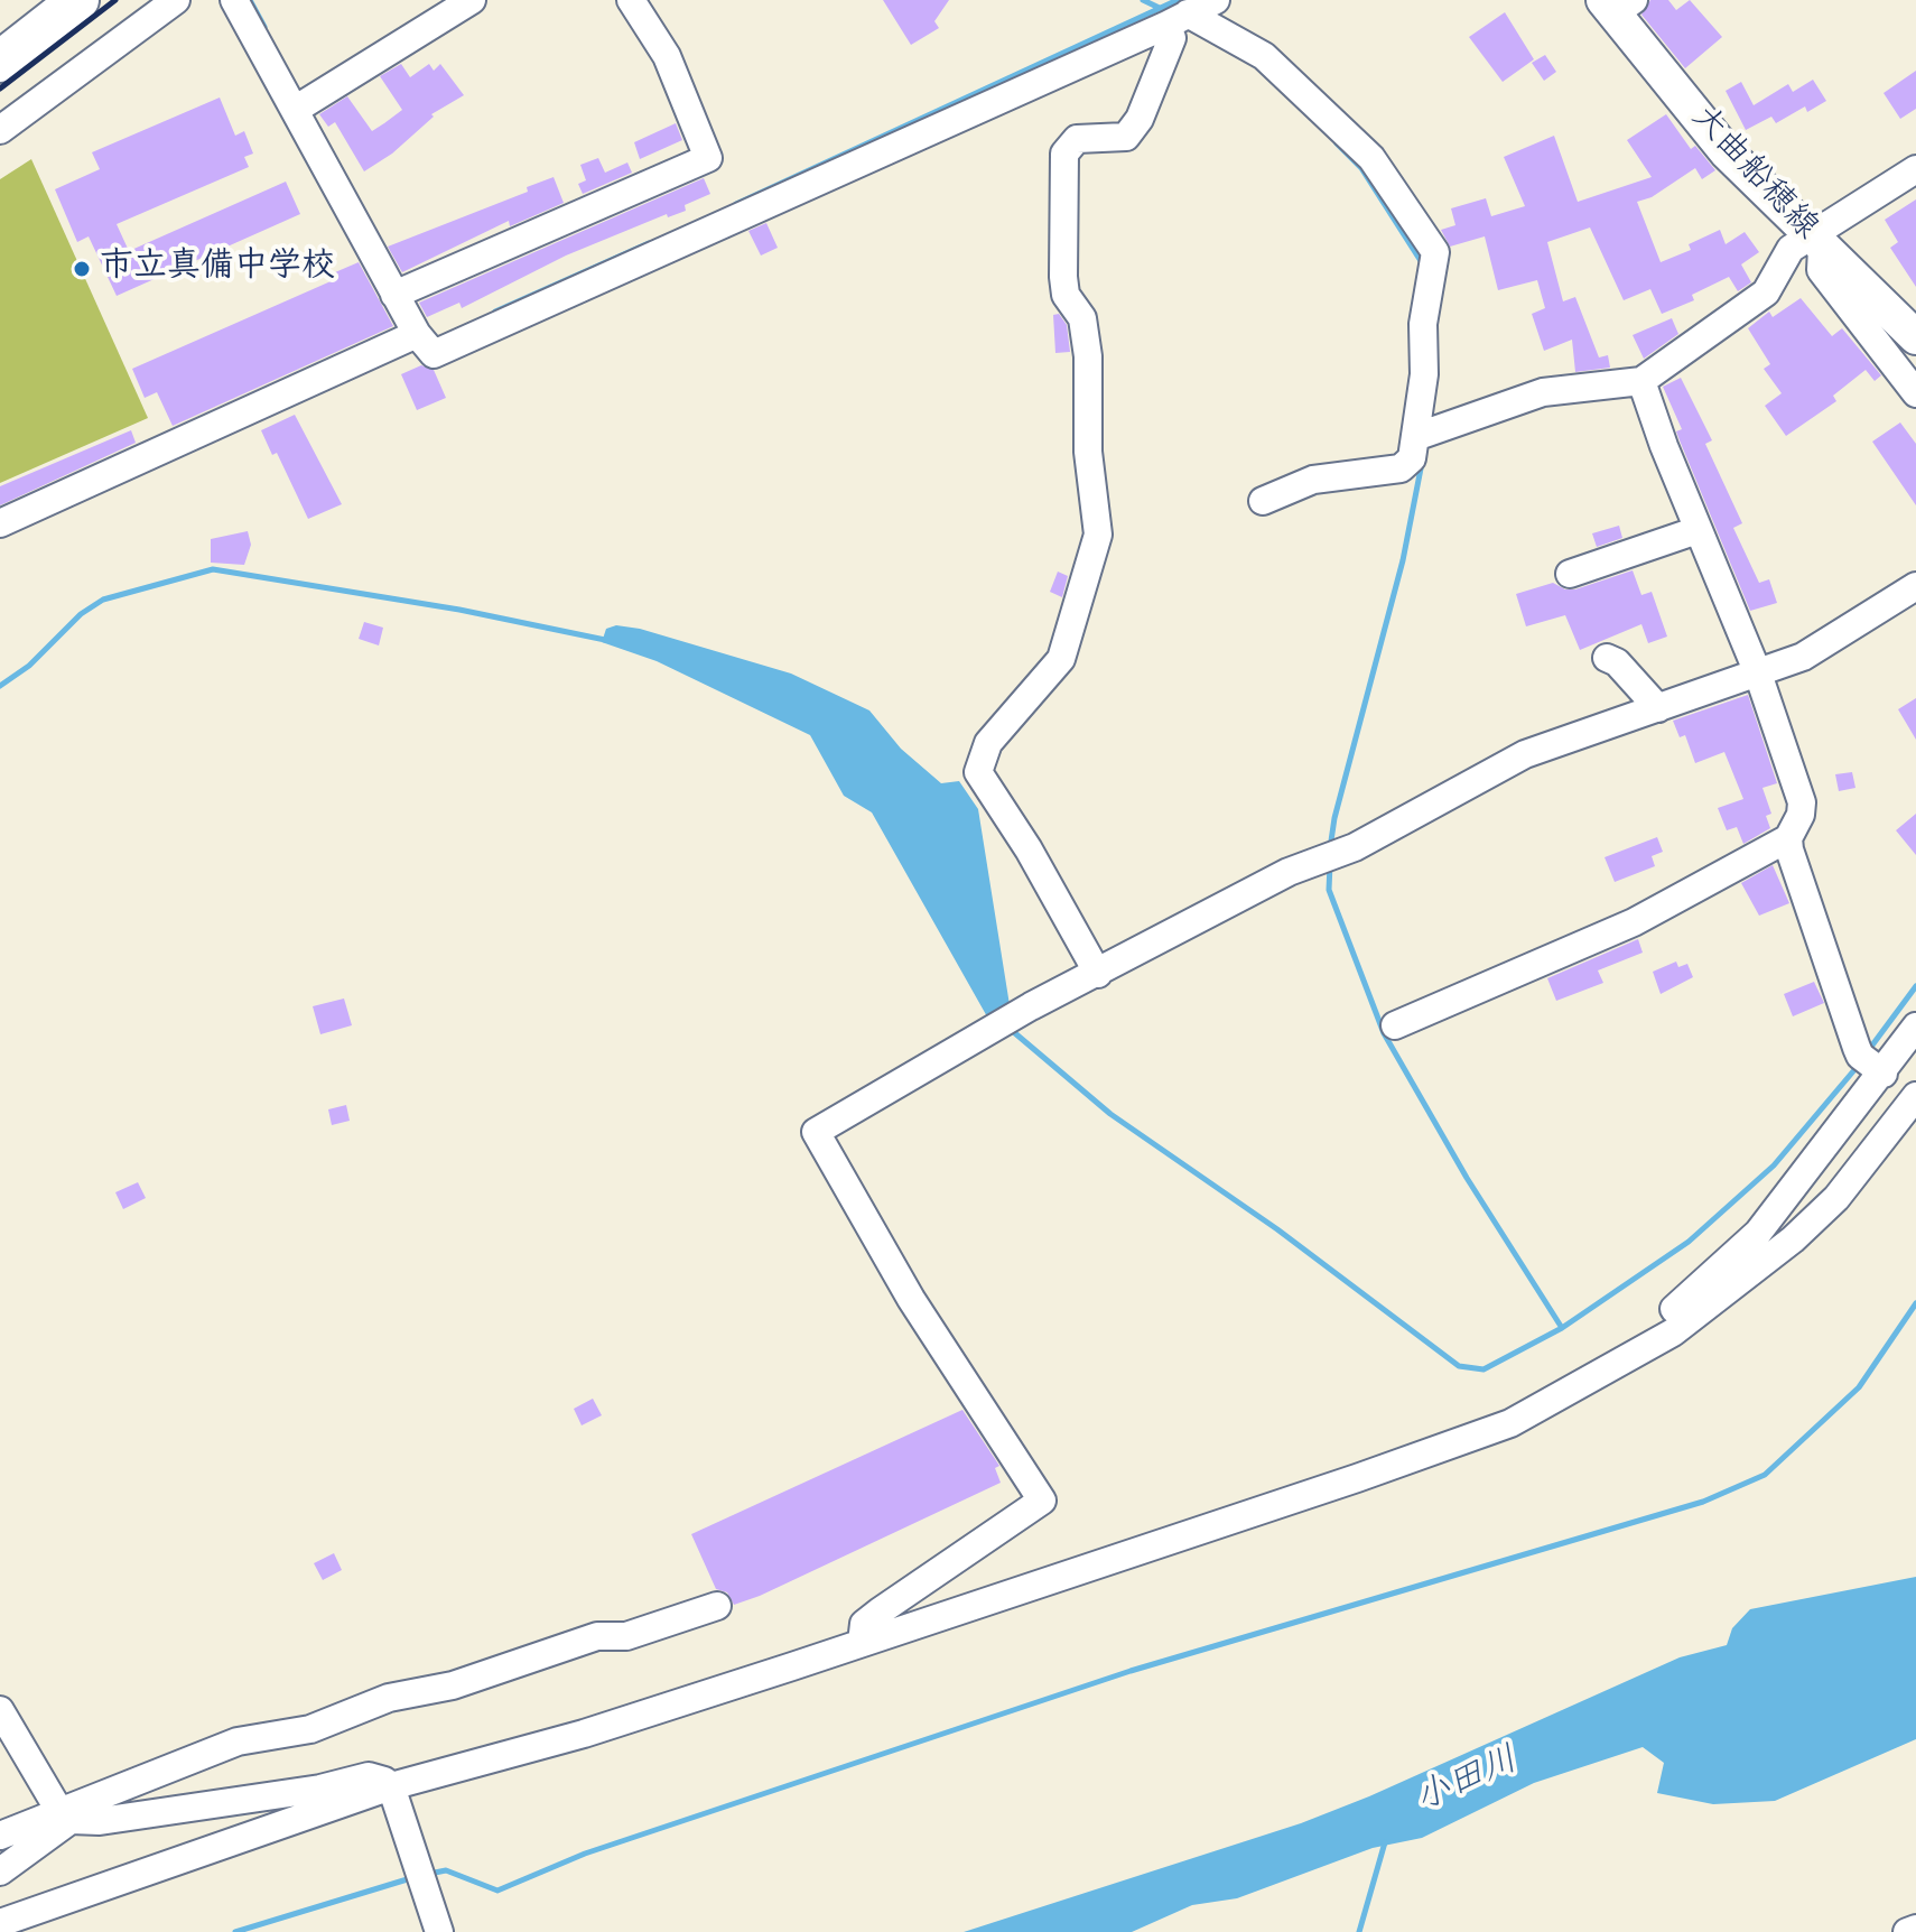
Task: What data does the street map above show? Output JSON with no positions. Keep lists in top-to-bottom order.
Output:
{
  "streets": {
    "main road": ["大曲船穂線"]
  },
  "water": ["小田川"],
  "places": ["市立真備中学校"]
}
